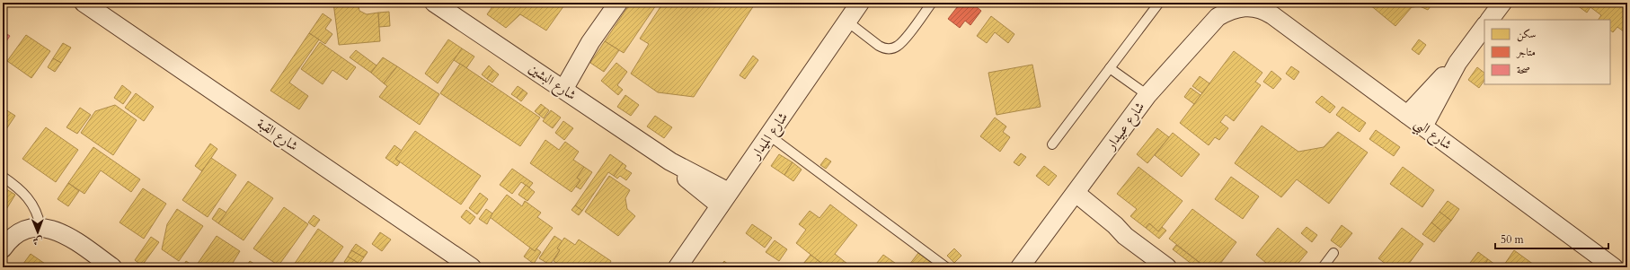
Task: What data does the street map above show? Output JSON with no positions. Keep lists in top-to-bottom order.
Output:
{
  "streets": {
    "street": [
      "شارع البشين",
      "شارع عبيدار",
      "شارع البي",
      "شارع القبة",
      "شارع الميدار"
    ]
  },
  "crossings": [
    ["شارع البشين", "شارع الميدار"],
    ["شارع عبيدار", "شارع البي"]
  ],
  "legend": ["سكن", "متاجر", "صحة"],
  "scale_bar": "50 m",
  "north": "bottom"
}
